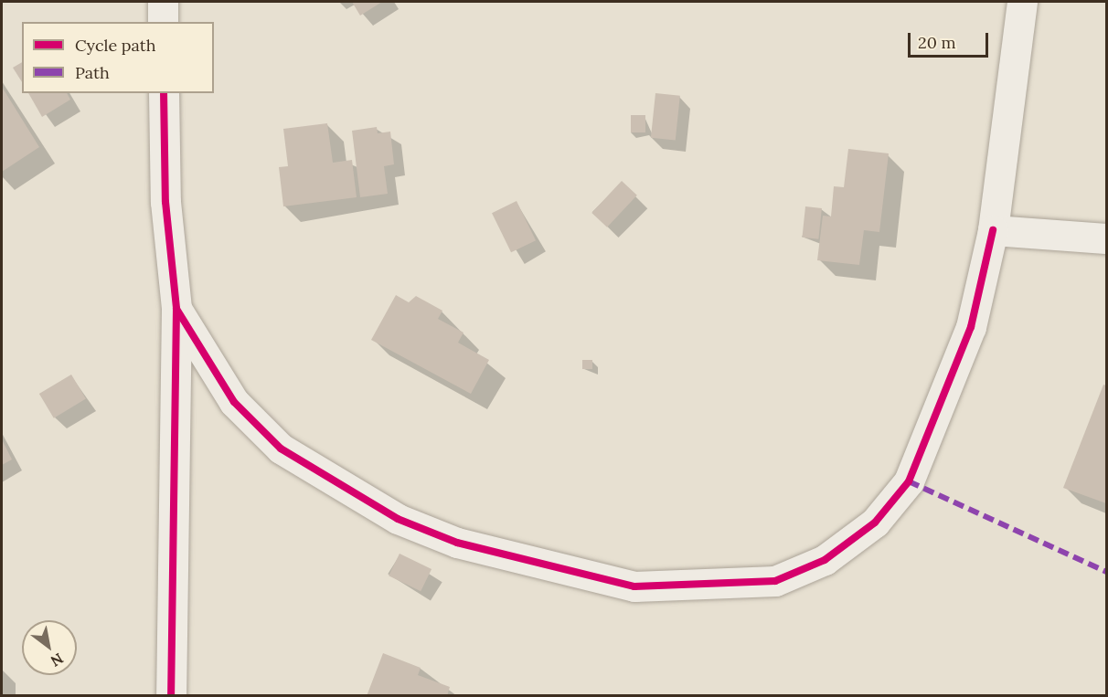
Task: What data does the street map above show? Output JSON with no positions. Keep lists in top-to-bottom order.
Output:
{
  "legend": ["Cycle path", "Path"],
  "scale_bar": "20 m",
  "north": "bottom right"
}
